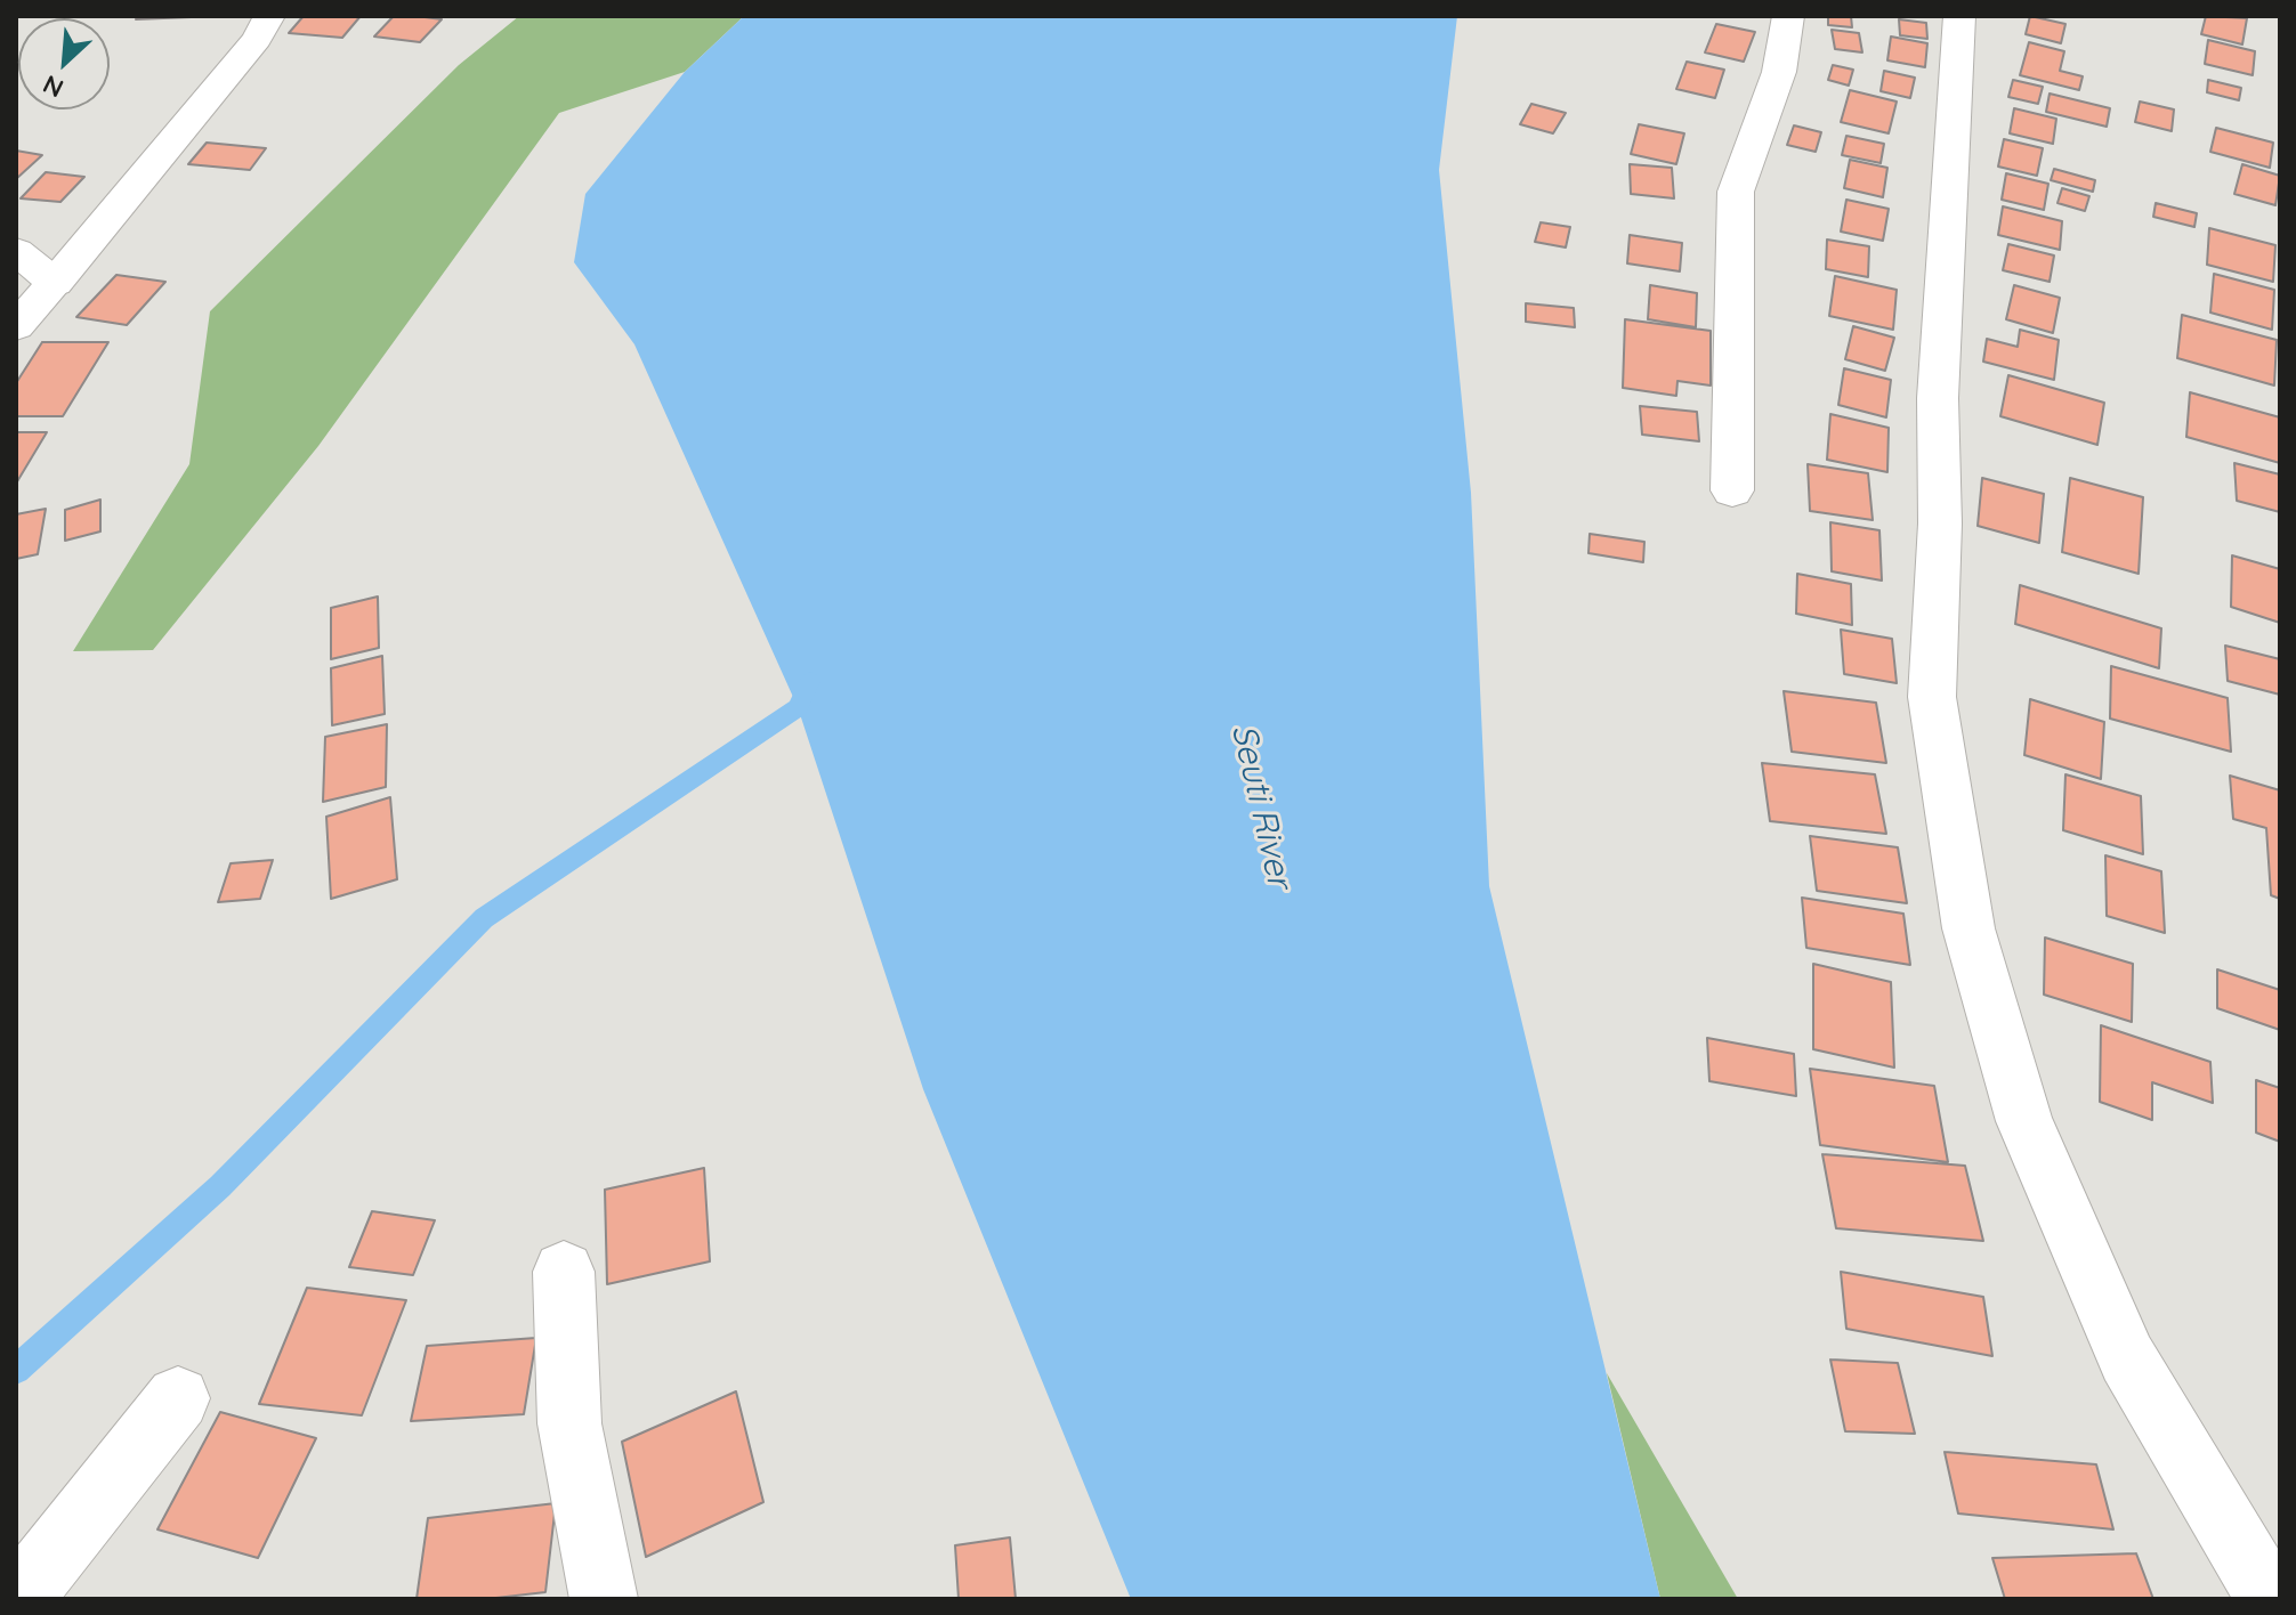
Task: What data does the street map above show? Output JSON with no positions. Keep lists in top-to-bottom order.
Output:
{
  "water": ["Seuti River"],
  "north": "bottom left"
}
